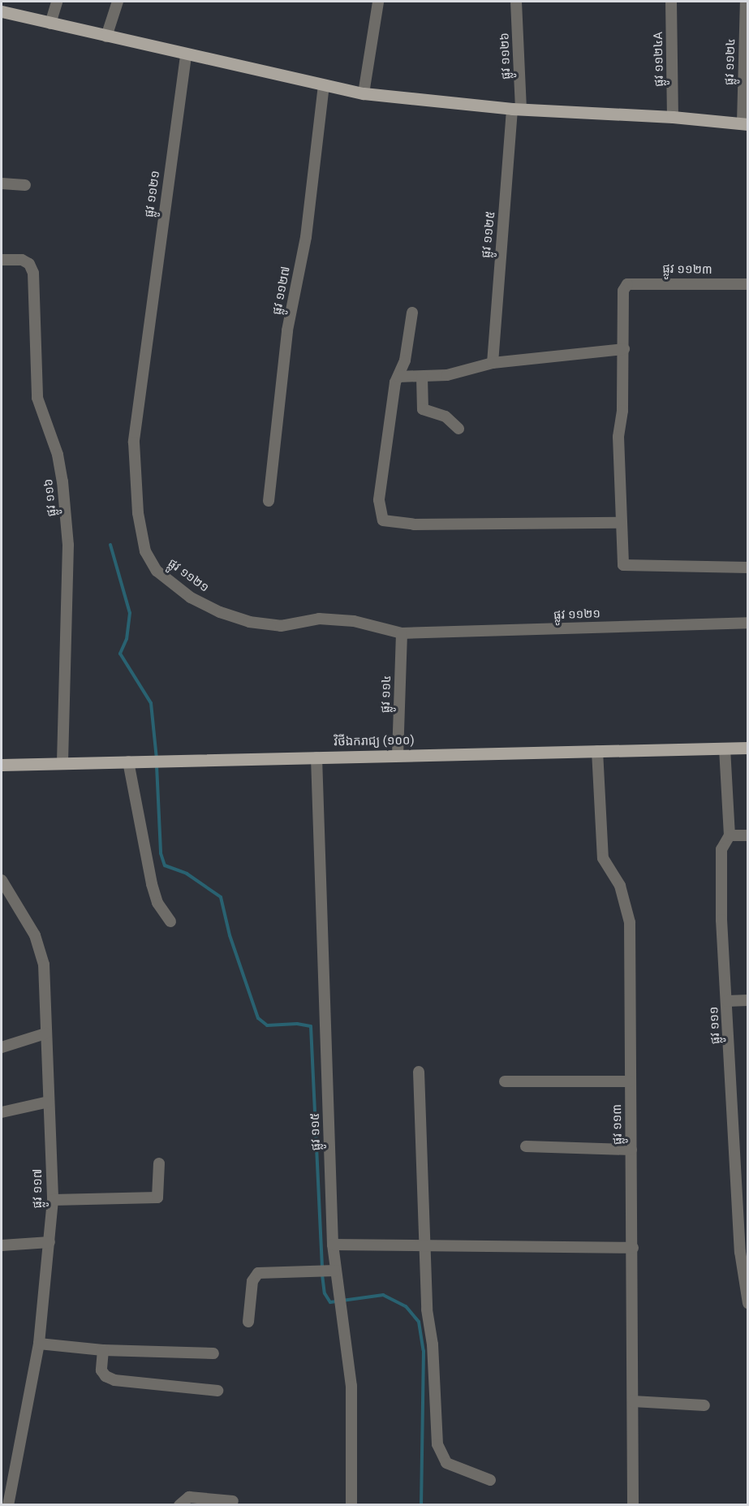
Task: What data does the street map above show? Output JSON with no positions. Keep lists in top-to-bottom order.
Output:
{
  "streets": {
    "main road": ["វិថីឯករាជ្យ (១០០)"],
    "street": [
      "ផ្លូវ ១១២៦",
      "ផ្លូវ ១១២៤A",
      "ផ្លូវ ១១២៤",
      "ផ្លូវ ១១២១",
      "ផ្លូវ ១១២៥",
      "ផ្លូវ ១១២៣",
      "ផ្លូវ ១១២៧",
      "ផ្លូវ ១១៦",
      "ផ្លូវ ១១៤",
      "ផ្លូវ ១១១",
      "ផ្លូវ ១១៣",
      "ផ្លូវ ១១៥",
      "ផ្លូវ ១១៧"
    ]
  },
  "crossings": [
    ["ផ្លូវ ១១២៦", "ផ្លូវ ១១២៥"],
    ["ផ្លូវ ១១២១", "ផ្លូវ ១១៤"],
    ["ផ្លូវ ១១៦", "វិថីឯករាជ្យ (១០០)"],
    ["ផ្លូវ ១១៤", "វិថីឯករាជ្យ (១០០)"],
    ["វិថីឯករាជ្យ (១០០)", "ផ្លូវ ១១១"],
    ["វិថីឯករាជ្យ (១០០)", "ផ្លូវ ១១៣"],
    ["វិថីឯករាជ្យ (១០០)", "ផ្លូវ ១១៥"]
  ]
}
